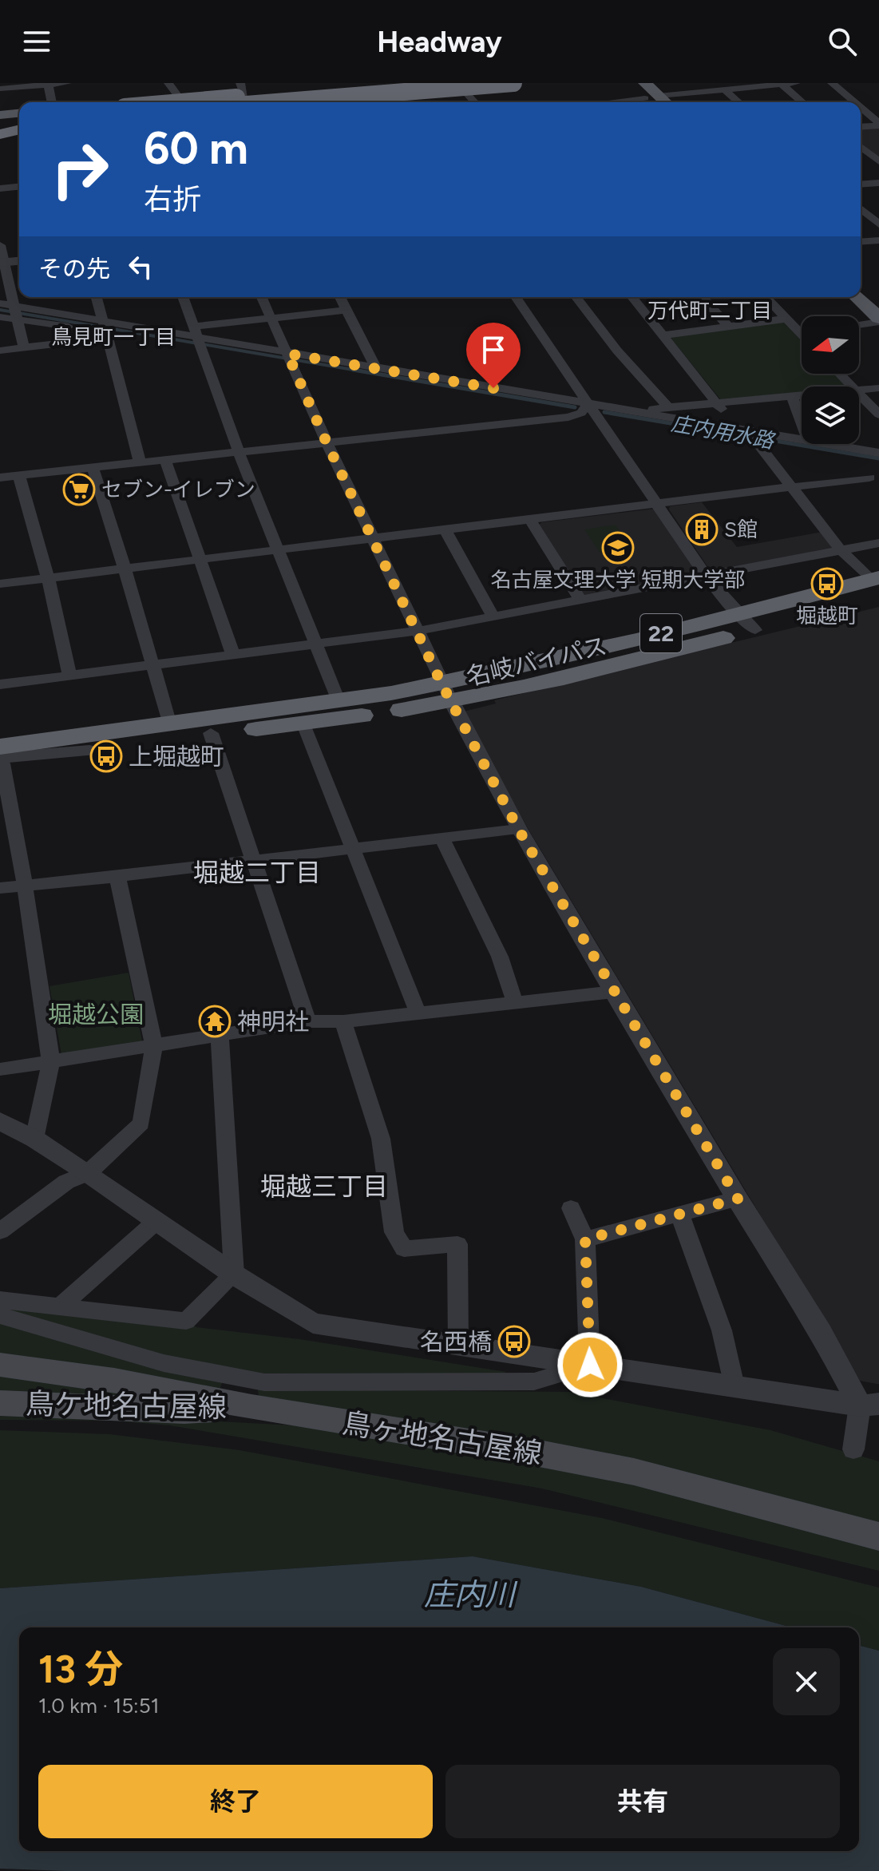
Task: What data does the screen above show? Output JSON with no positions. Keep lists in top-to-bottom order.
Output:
{
  "streets": {
    "highway": ["22", "名岐バイパス"],
    "main road": ["鳥ケ地名古屋線", "鳥ヶ地名古屋線"]
  },
  "crossings": [
    ["鳥ケ地名古屋線", "鳥ヶ地名古屋線"]
  ],
  "districts": [
    "万代町二丁目",
    "鳥見町一丁目",
    "堀越二丁目",
    "堀越三丁目"
  ],
  "water": ["庄内用水路", "庄内川"],
  "parks": ["堀越公園"],
  "places": {
    "supermarket": ["セブン-イレブン"],
    "building": ["S館"],
    "school or university": ["名古屋文理大学 短期大学部"],
    "bus stop": ["堀越町", "上堀越町", "名西橋"],
    "temple": ["神明社"]
  },
  "north": "left",
  "page": {
    "header": "Headway",
    "turn": ["60 m", "右折"],
    "then": "その先",
    "heading": ["13 分", "1.0 km · 15:51"],
    "buttons": ["終了", "共有"]
  }
}
